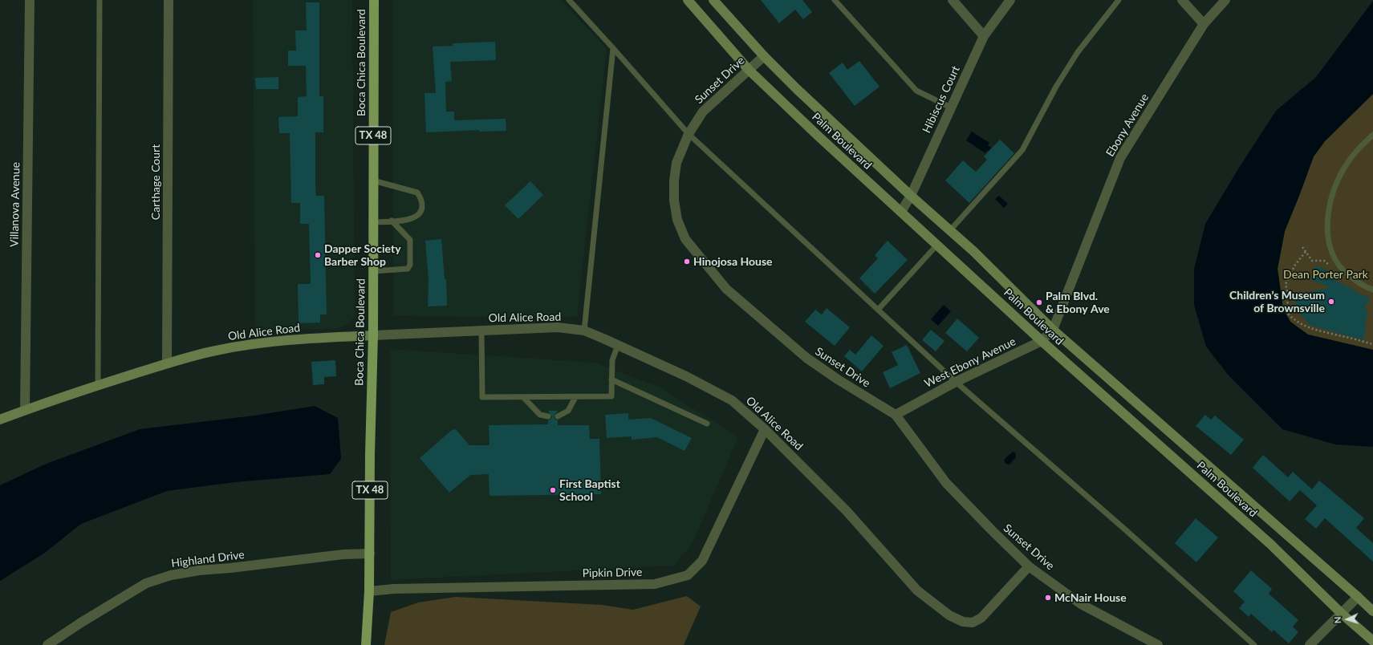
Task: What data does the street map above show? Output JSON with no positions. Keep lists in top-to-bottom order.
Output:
{
  "streets": {
    "main road": [
      "Boca Chica Boulevard",
      "TX 48",
      "Palm Boulevard",
      "Old Alice Road"
    ],
    "street": [
      "Sunset Drive",
      "Hibiscus Court",
      "Ebony Avenue",
      "Carthage Court",
      "Villanova Avenue",
      "West Ebony Avenue",
      "Highland Drive",
      "Pipkin Drive"
    ]
  },
  "crossings": [
    ["Boca Chica Boulevard", "Old Alice Road"],
    ["Boca Chica Boulevard", "Highland Drive"],
    ["Boca Chica Boulevard", "Pipkin Drive"],
    ["Sunset Drive", "Palm Boulevard"],
    ["Sunset Drive", "Old Alice Road"],
    ["Sunset Drive", "West Ebony Avenue"],
    ["Hibiscus Court", "Palm Boulevard"],
    ["Ebony Avenue", "Palm Boulevard"],
    ["Ebony Avenue", "West Ebony Avenue"],
    ["Palm Boulevard", "West Ebony Avenue"],
    ["Carthage Court", "Old Alice Road"],
    ["Villanova Avenue", "Old Alice Road"],
    ["Old Alice Road", "Pipkin Drive"]
  ],
  "parks": ["Dean Porter Park"],
  "places": [
    "Dapper Society Barber Shop",
    "Hinojosa House",
    "Children’s Museum of Brownsville",
    "Palm Blvd. & Ebony Ave",
    "First Baptist School",
    "McNair House"
  ],
  "north": "left"
}
